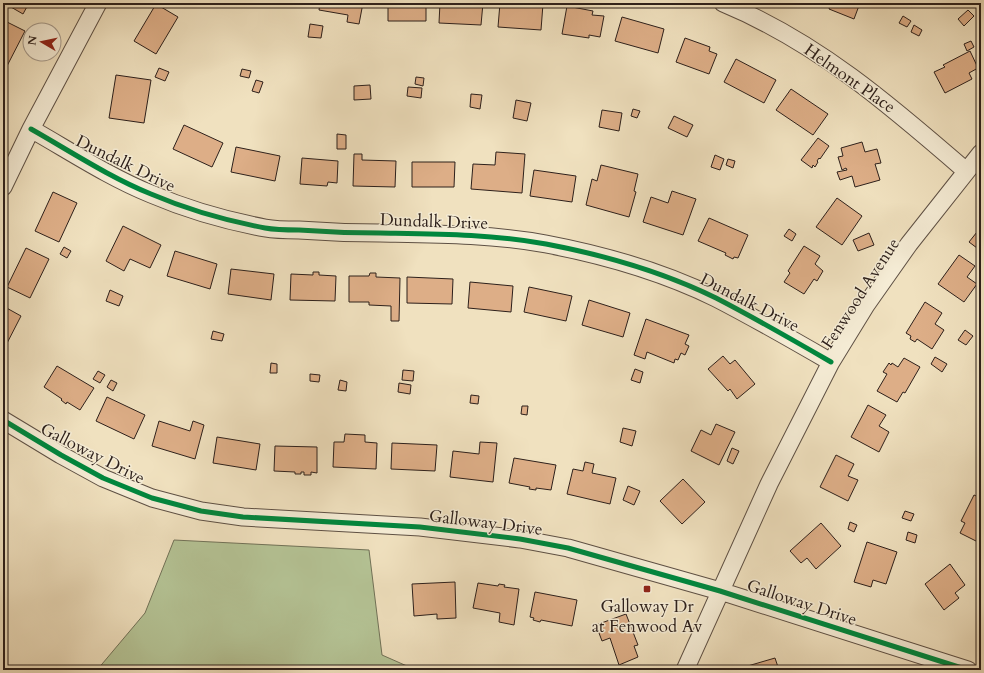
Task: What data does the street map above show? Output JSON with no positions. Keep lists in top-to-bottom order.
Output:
{
  "streets": {
    "street": [
      "Helmont Place",
      "Dundalk Drive",
      "Fenwood Avenue",
      "Galloway Drive"
    ]
  },
  "crossings": [
    ["Helmont Place", "Fenwood Avenue"],
    ["Dundalk Drive", "Fenwood Avenue"],
    ["Fenwood Avenue", "Galloway Drive"]
  ],
  "places": {
    "transit": ["Galloway Dr at Fenwood Av"]
  },
  "north": "left"
}
